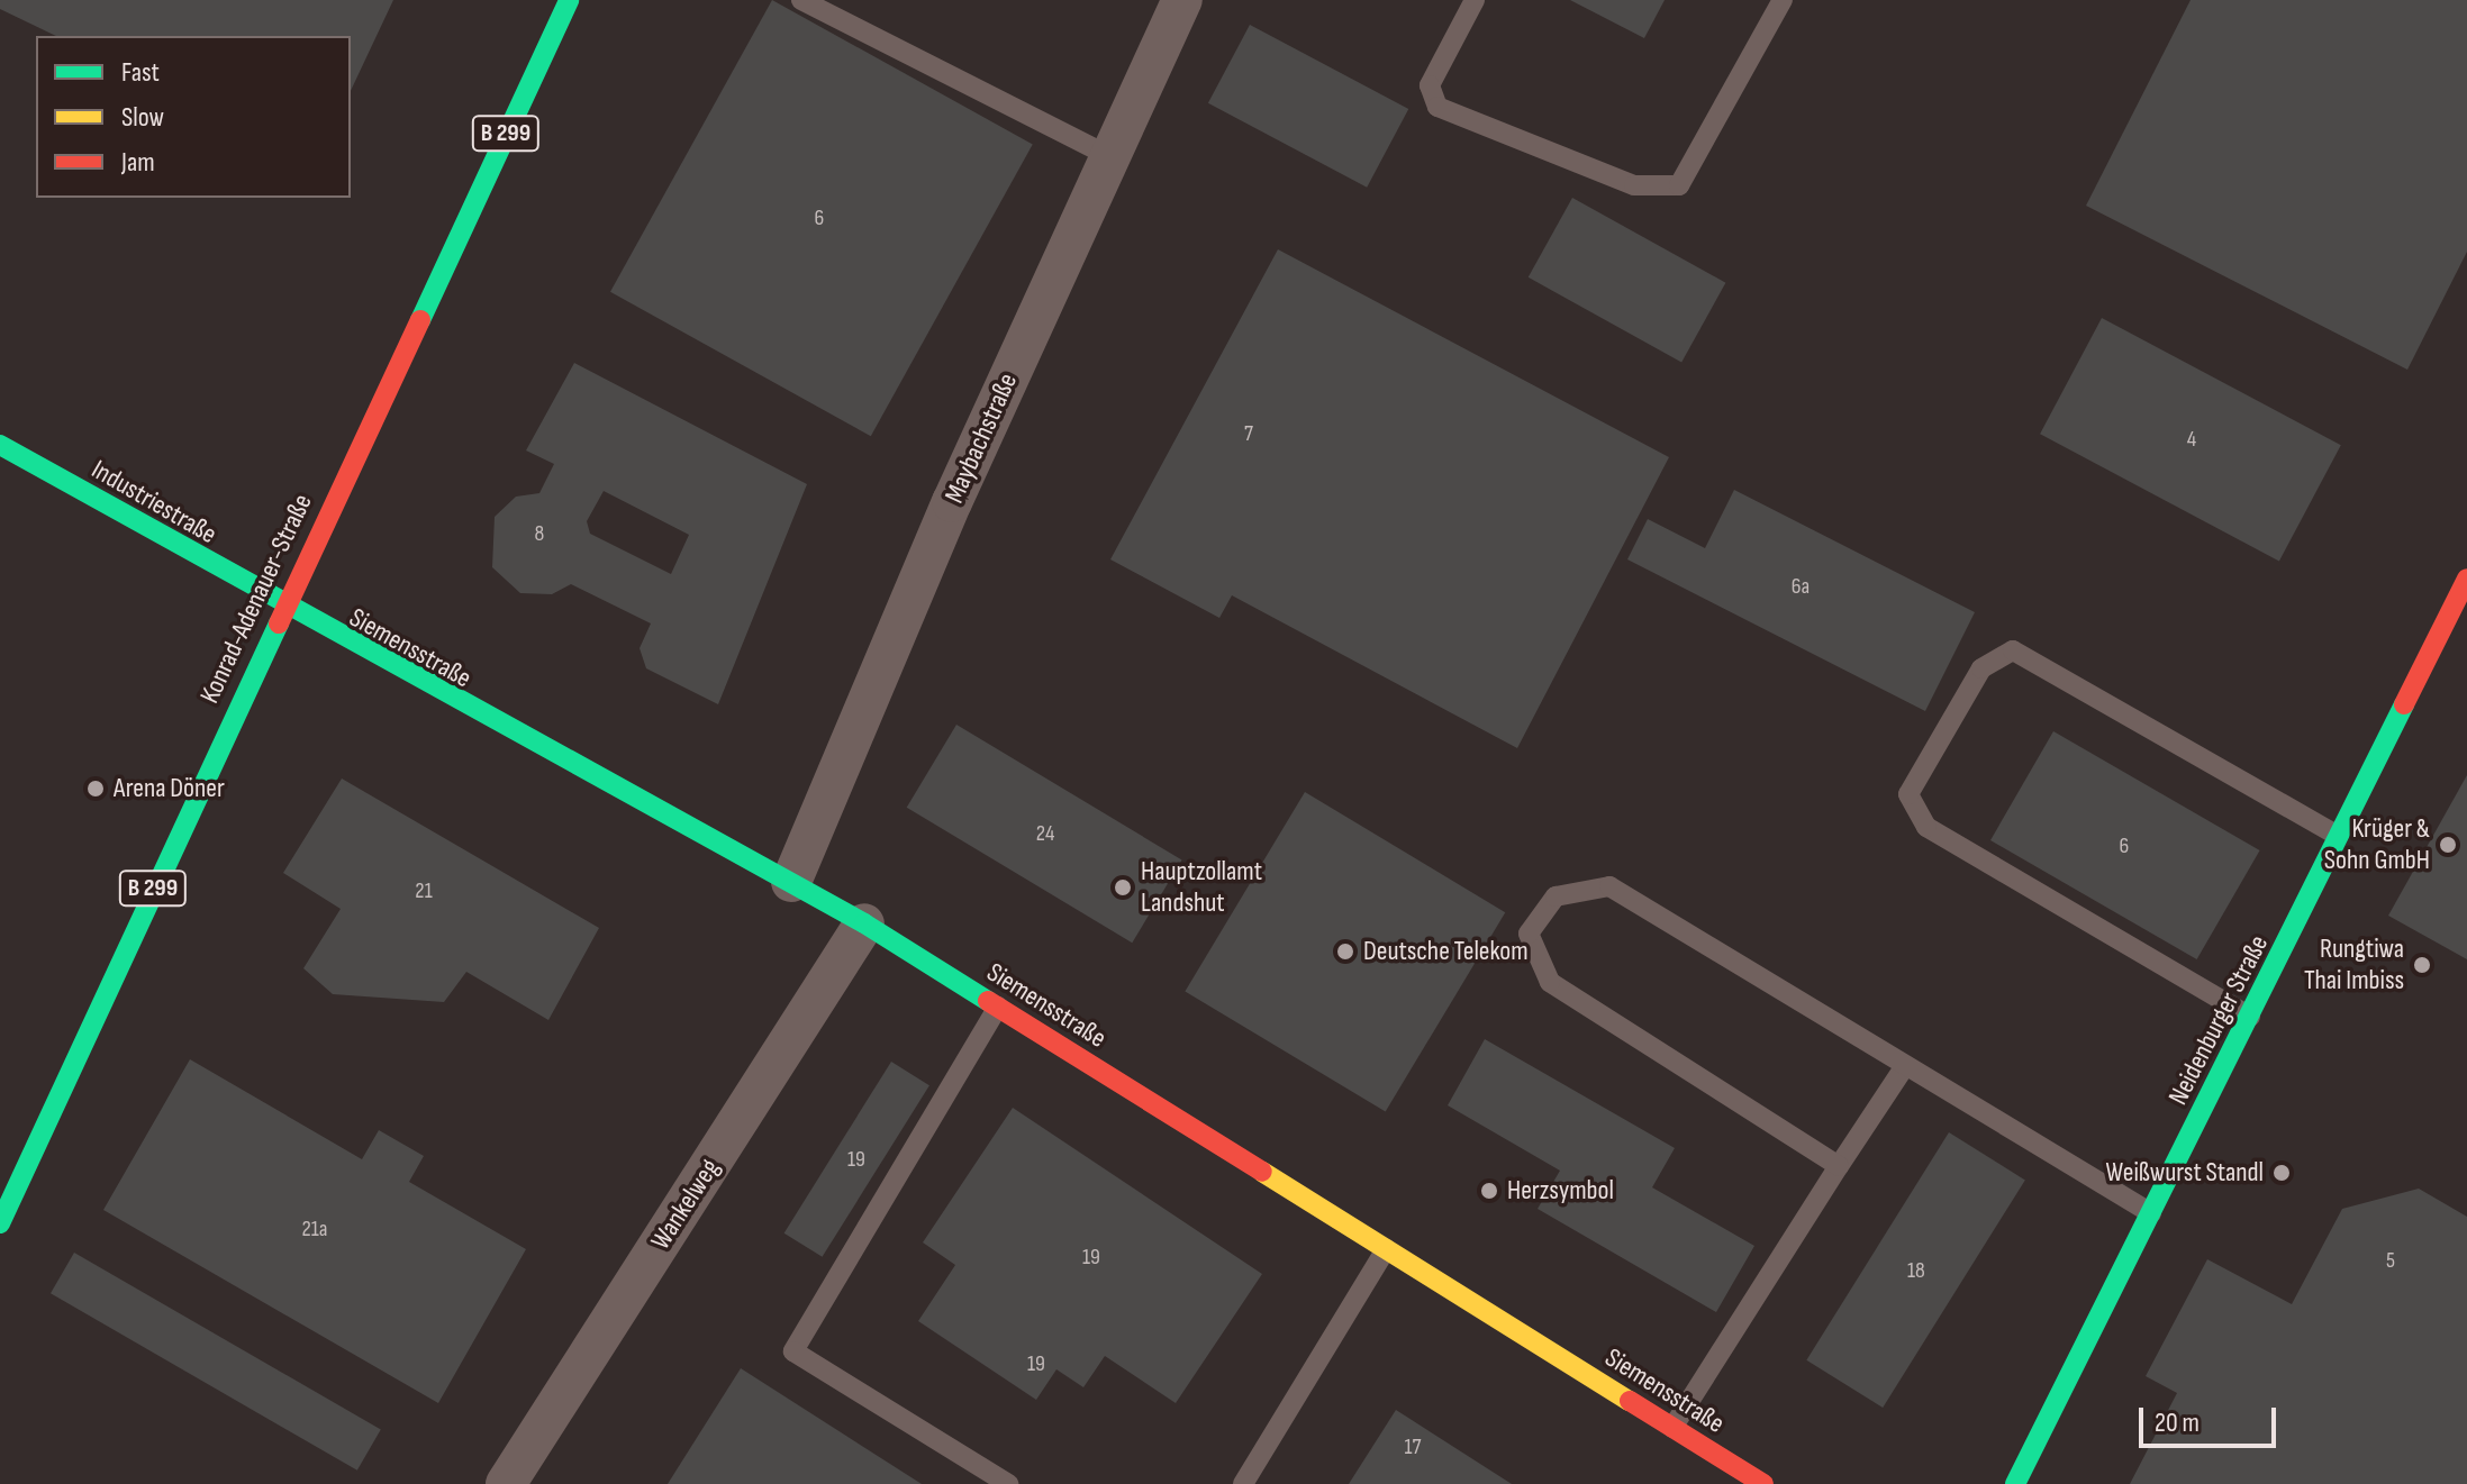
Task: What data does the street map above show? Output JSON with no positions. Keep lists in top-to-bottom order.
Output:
{
  "streets": {
    "main road": [
      "B 299",
      "Industriestraße",
      "Konrad-Adenauer-Straße",
      "Siemensstraße",
      "Neidenburger Straße"
    ],
    "street": ["Maybachstraße", "Wankelweg"]
  },
  "crossings": [
    ["Maybachstraße", "Siemensstraße"],
    ["Industriestraße", "Konrad-Adenauer-Straße"],
    ["Industriestraße", "Siemensstraße"],
    ["Konrad-Adenauer-Straße", "Siemensstraße"],
    ["Siemensstraße", "Wankelweg"]
  ],
  "places": [
    "Arena Döner",
    "Krüger & Sohn GmbH",
    "Hauptzollamt Landshut",
    "Deutsche Telekom",
    "Rungtiwa Thai Imbiss",
    "Weißwurst Standl",
    "Herzsymbol"
  ],
  "house_numbers": [
    "6",
    "7",
    "4",
    "8",
    "6a",
    "24",
    "6",
    "21",
    "19",
    "21a",
    "19",
    "5",
    "18",
    "19",
    "17"
  ],
  "legend": ["Fast", "Slow", "Jam"],
  "scale_bar": "20 m"
}
